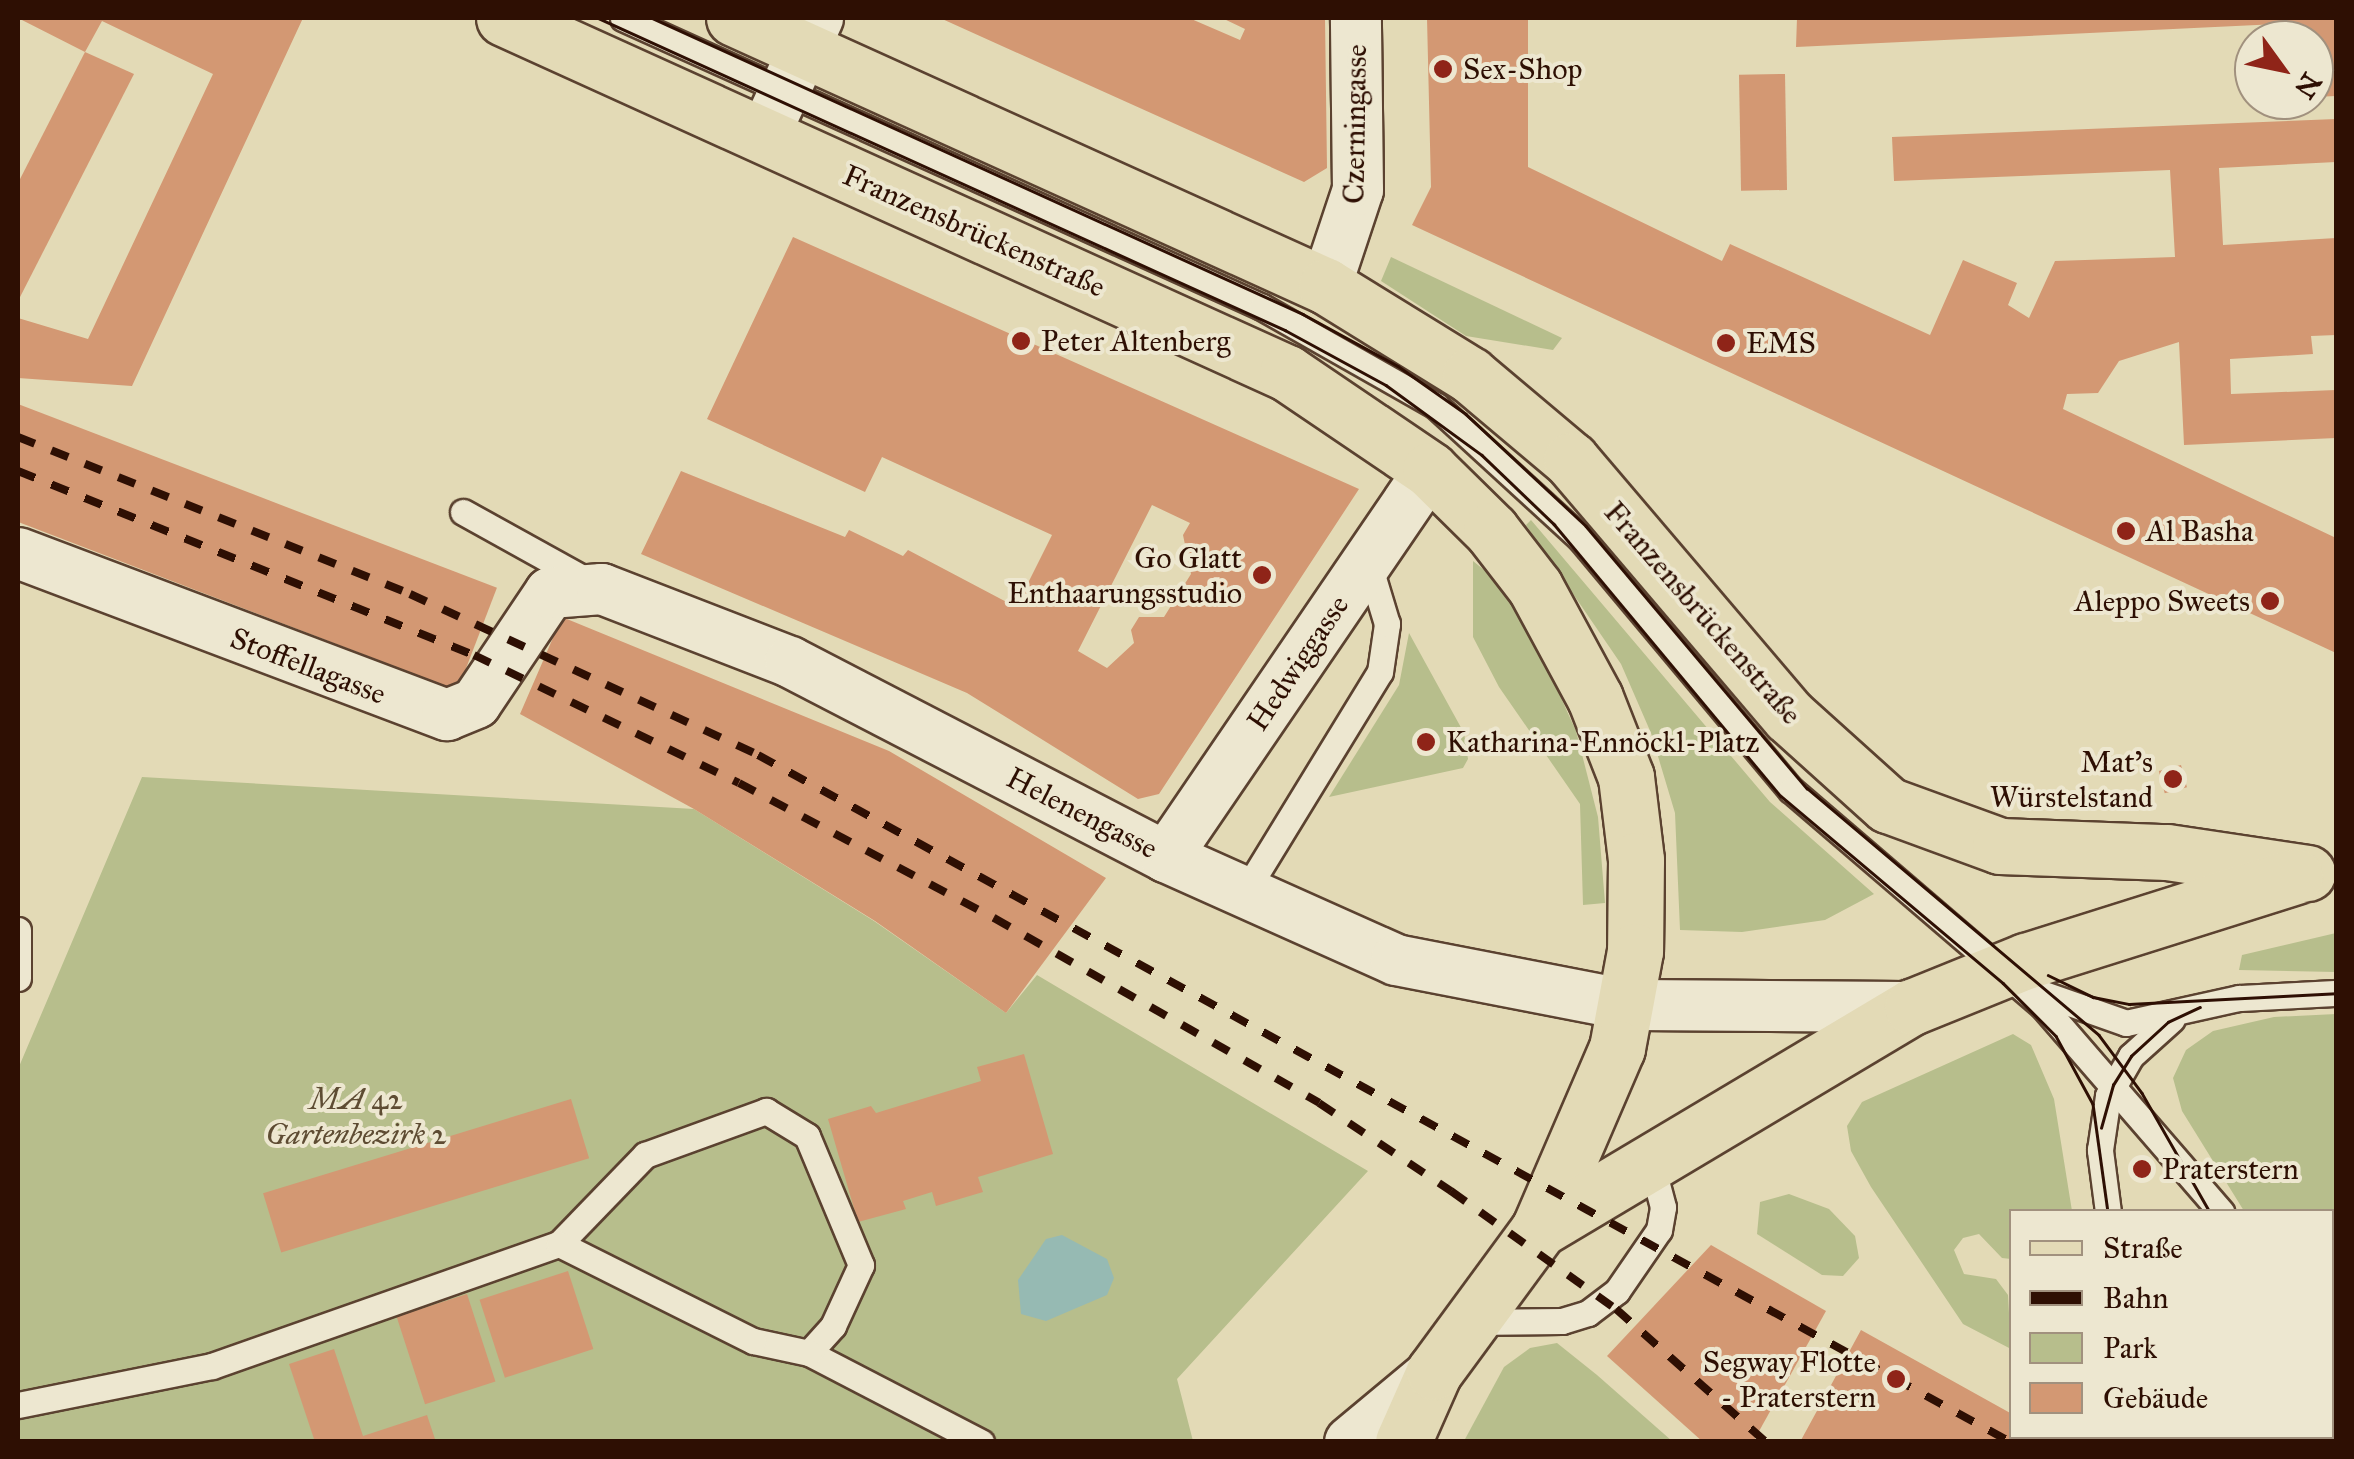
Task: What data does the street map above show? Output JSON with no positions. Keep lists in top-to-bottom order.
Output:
{
  "streets": {
    "main road": ["Franzensbrückenstraße"],
    "street": [
      "Czerningasse",
      "Hedwiggasse",
      "Stoffellagasse",
      "Helenengasse"
    ]
  },
  "crossings": [
    ["Czerningasse", "Franzensbrückenstraße"],
    ["Franzensbrückenstraße", "Hedwiggasse"],
    ["Franzensbrückenstraße", "Helenengasse"],
    ["Hedwiggasse", "Helenengasse"],
    ["Stoffellagasse", "Helenengasse"]
  ],
  "parks": ["MA 42 Gartenbezirk 2"],
  "places": [
    "Sex-Shop",
    "Peter Altenberg",
    "EMS",
    "Al Basha",
    "Go Glatt Enthaarungsstudio",
    "Aleppo Sweets",
    "Katharina-Ennöckl-Platz",
    "Mat's Würstelstand",
    "Praterstern",
    "Segway Flotte - Praterstern"
  ],
  "legend": [
    "Straße",
    "Bahn",
    "Park",
    "Gebäude"
  ],
  "north": "bottom right"
}
